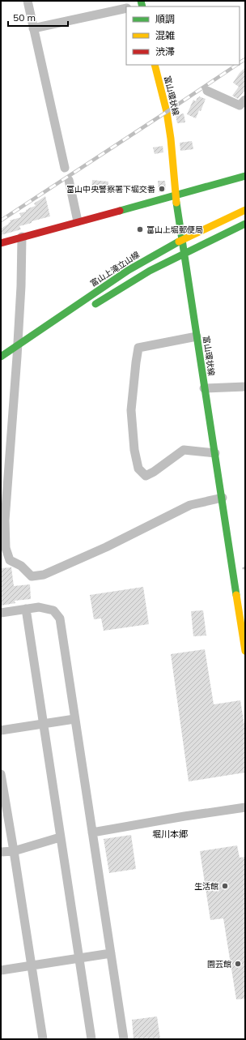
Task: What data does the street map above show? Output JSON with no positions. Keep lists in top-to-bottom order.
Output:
{
  "streets": {
    "main road": ["富山環状線", "富山上滝立山線"]
  },
  "crossings": [
    ["富山環状線", "富山上滝立山線"]
  ],
  "districts": ["堀川本郷"],
  "places": [
    "富山中央警察署下堀交番",
    "富山上堀郵便局",
    "生活館",
    "園芸館"
  ],
  "legend": ["順調", "混雑", "渋滞"],
  "scale_bar": "50 m"
}
